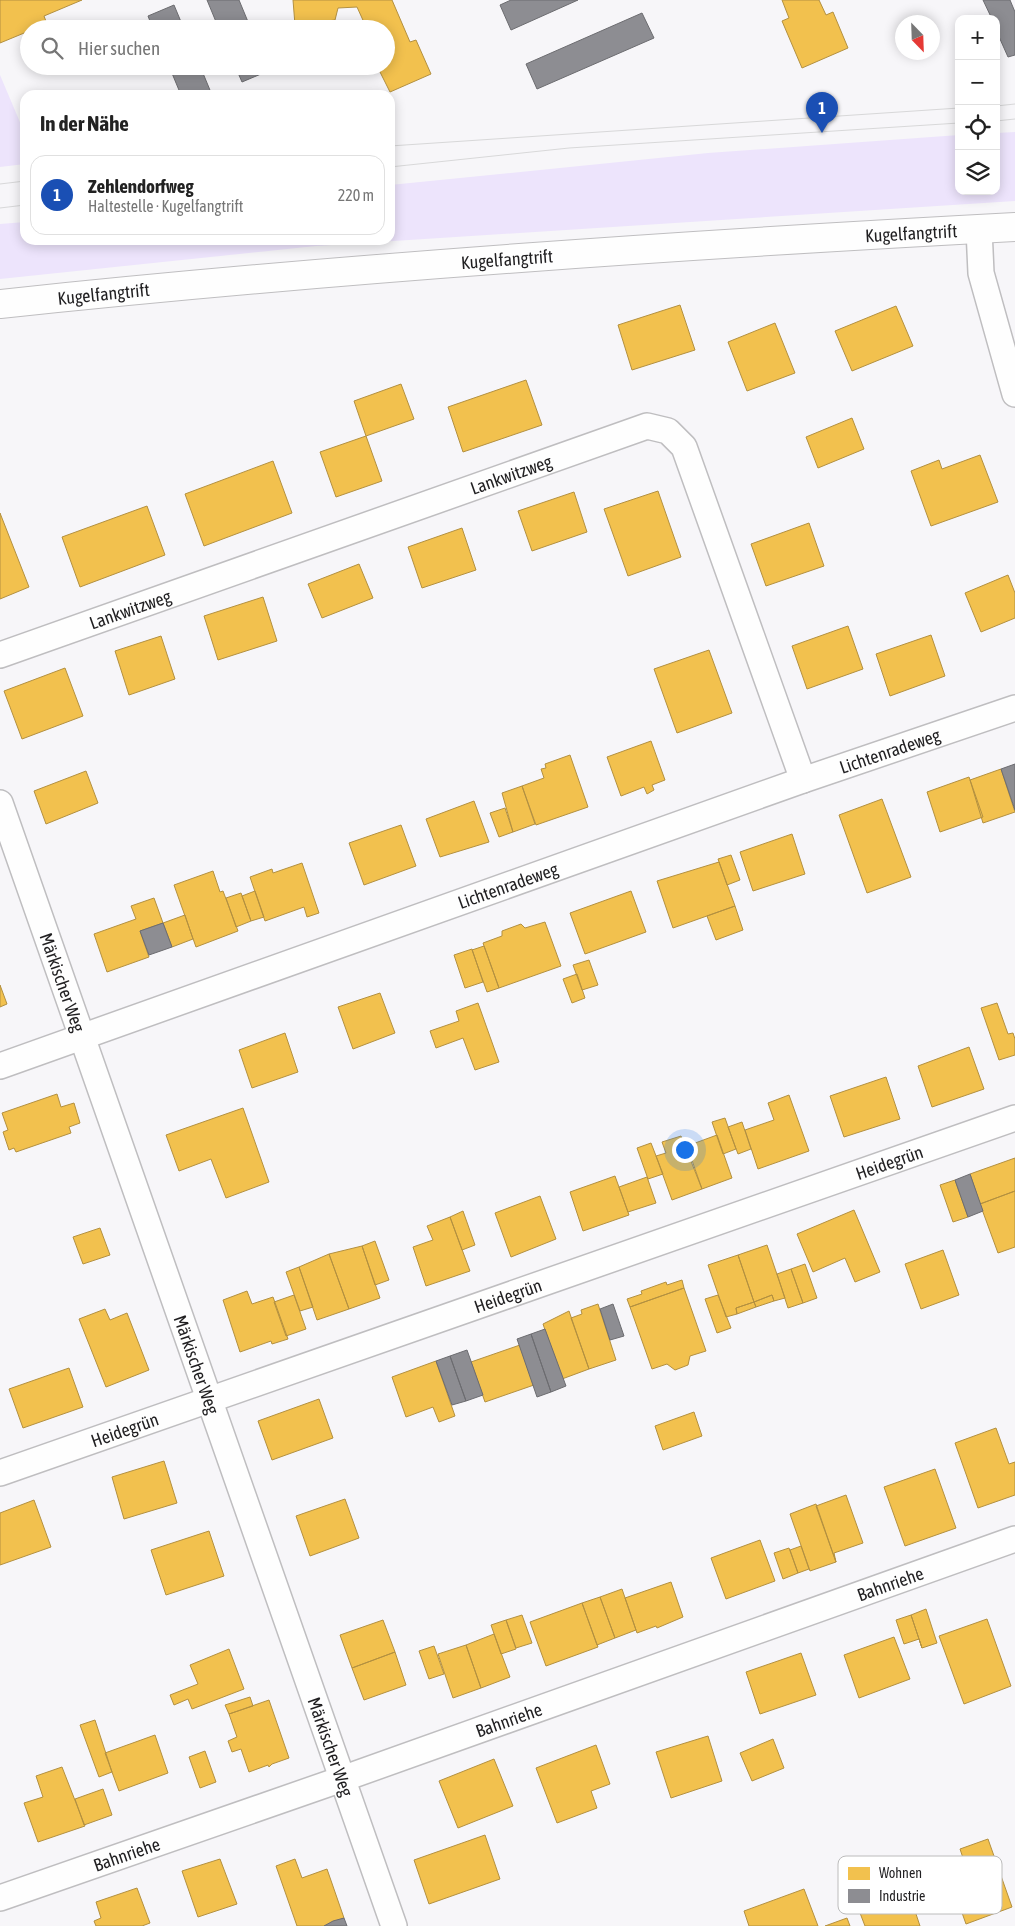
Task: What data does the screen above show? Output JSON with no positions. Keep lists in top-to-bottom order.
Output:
{
  "streets": {
    "street": [
      "Kugelfangtrift",
      "Lankwitzweg",
      "Lichtenradeweg",
      "Märkischer Weg",
      "Heidegrün",
      "Bahnriehe"
    ]
  },
  "crossings": [
    ["Lankwitzweg", "Lichtenradeweg"],
    ["Lichtenradeweg", "Märkischer Weg"],
    ["Märkischer Weg", "Heidegrün"],
    ["Märkischer Weg", "Bahnriehe"]
  ],
  "legend": ["Wohnen", "Industrie"],
  "north": "bottom right",
  "page": {
    "map_buttons": ["+", "−"],
    "search": "Hier suchen",
    "heading": "In der Nähe",
    "pins": "1",
    "list": [
      {
        "mark": "1",
        "name": "Zehlendorfweg",
        "note": "Haltestelle · Kugelfangtrift",
        "value": "220 m"
      }
    ]
  }
}
